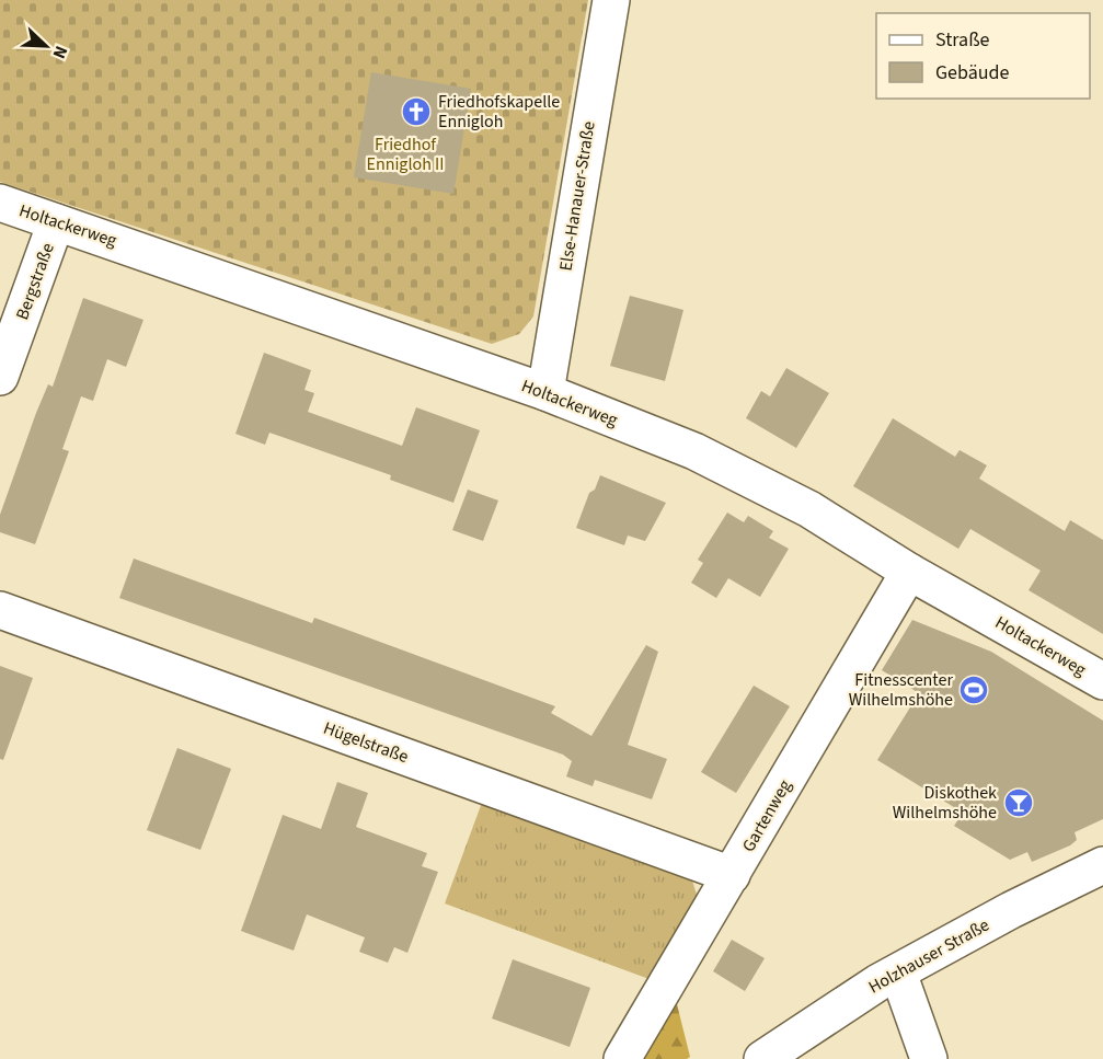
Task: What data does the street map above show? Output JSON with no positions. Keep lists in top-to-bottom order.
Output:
{
  "streets": {
    "street": [
      "Else-Hanauer-Straße",
      "Holtackerweg",
      "Bergstraße",
      "Hügelstraße",
      "Gartenweg",
      "Holzhauser Straße"
    ]
  },
  "crossings": [
    ["Else-Hanauer-Straße", "Holtackerweg"],
    ["Holtackerweg", "Bergstraße"],
    ["Holtackerweg", "Gartenweg"],
    ["Hügelstraße", "Gartenweg"]
  ],
  "parks": ["Friedhof Ennigloh II"],
  "places": {
    "church": ["Friedhofskapelle Ennigloh"],
    "sports": ["Fitnesscenter Wilhelmshöhe"],
    "bar": ["Diskothek Wilhelmshöhe"]
  },
  "legend": ["Straße", "Gebäude"],
  "north": "bottom right"
}
